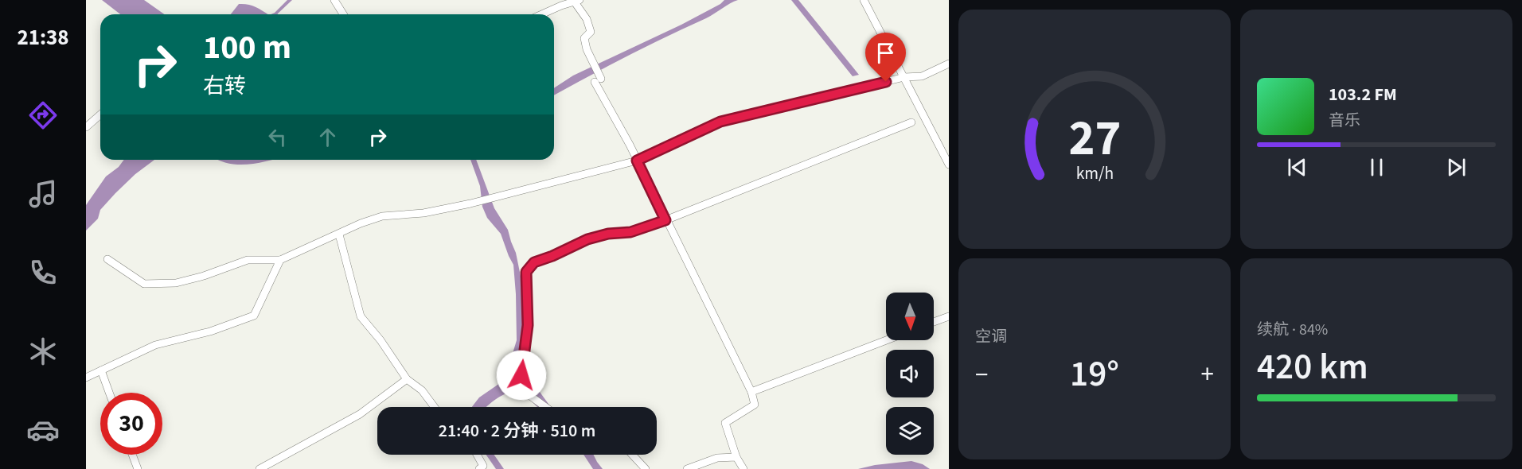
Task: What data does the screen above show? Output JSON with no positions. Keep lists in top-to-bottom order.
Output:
{
  "north": "bottom",
  "page": {
    "tabs": "21:38",
    "turn": ["100 m", "右转"],
    "song": ["103.2 FM", "音乐"],
    "tile": [
      "空调",
      ["续航 · 84%", "420 km"]
    ],
    "heat": ["−", "19°", "+"],
    "limit": "30",
    "trip": "21:40 · 2 分钟 · 510 m",
    "gauge": ["27", "km/h"]
  }
}
